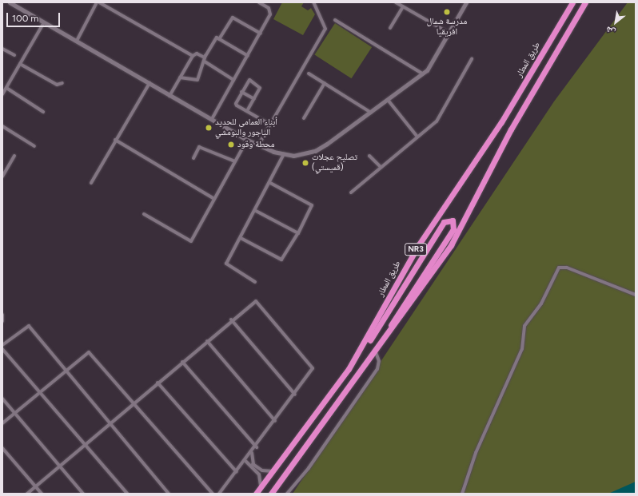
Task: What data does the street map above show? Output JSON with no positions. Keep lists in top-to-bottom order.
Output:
{
  "streets": {
    "highway": ["طريق المطار", "NR3"]
  },
  "places": [
    "مدرسة شمال افريقيا",
    "أبناء العمامي للحديد الياجور والبومشي",
    "محطة وقود",
    "تصليح عجلات (قميستي)"
  ],
  "scale_bar": "100 m",
  "north": "bottom left"
}
